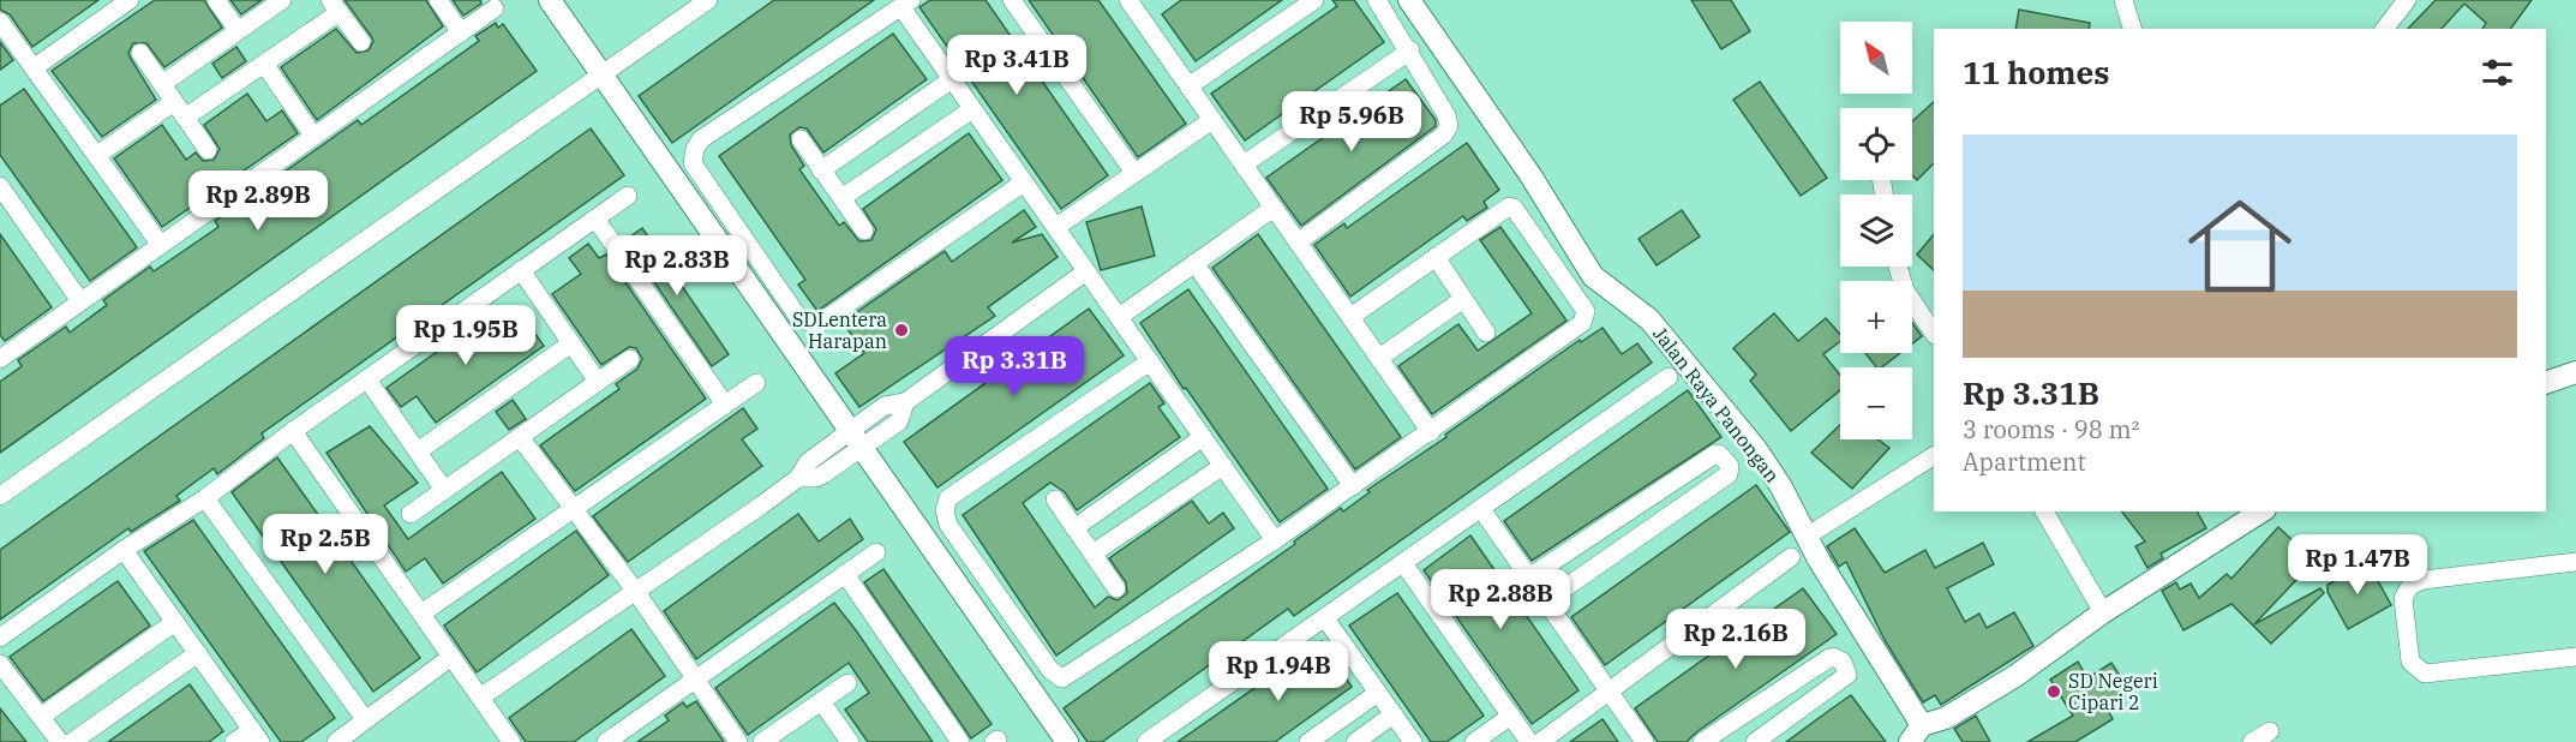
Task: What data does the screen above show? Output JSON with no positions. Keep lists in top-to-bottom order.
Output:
{
  "streets": {
    "street": ["Jalan Raya Panongan"]
  },
  "places": ["SDLentera Harapan", "SD Negeri Cipari 2"],
  "north": "top left",
  "page": {
    "map_buttons": ["+", "−"],
    "heading": "11 homes",
    "price": [
      "Rp 3.41B",
      "Rp 5.96B",
      "Rp 2.89B",
      "Rp 2.83B",
      "Rp 1.95B",
      "Rp 3.31B",
      "Rp 2.5B",
      "Rp 1.47B",
      "Rp 2.88B",
      "Rp 2.16B",
      "Rp 1.94B"
    ],
    "list": [
      {
        "name": "Rp 3.31B",
        "note": "3 rooms · 98 m² · Apartment"
      }
    ]
  }
}
